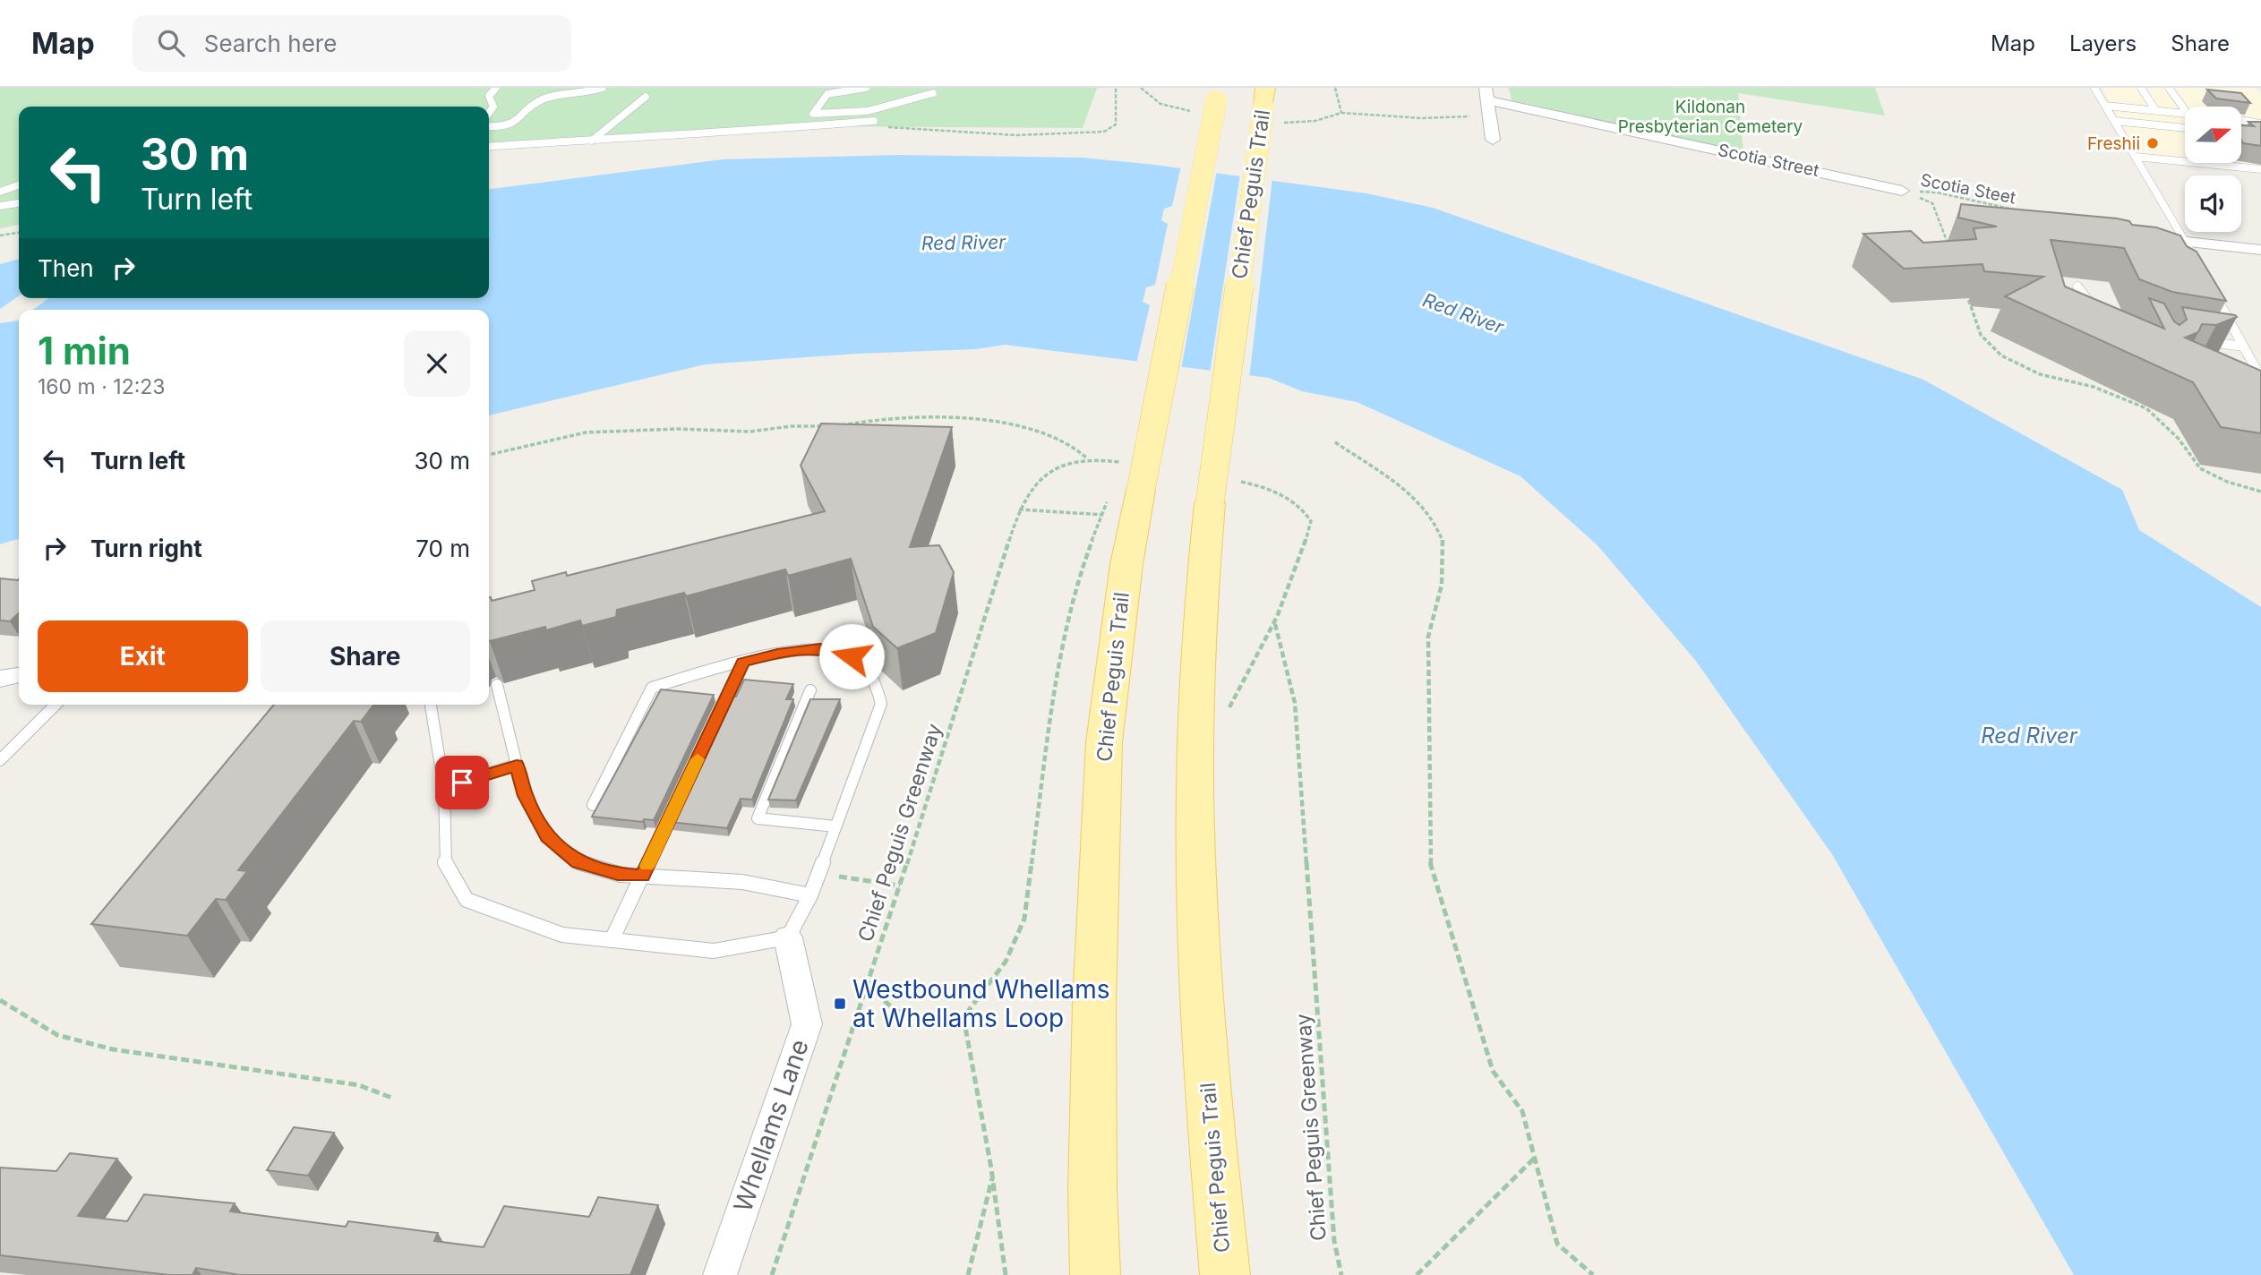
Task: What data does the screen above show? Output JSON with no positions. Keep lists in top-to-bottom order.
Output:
{
  "streets": {
    "main road": ["Chief Peguis Trail"],
    "street": ["Scotia Street", "Whellams Lane"],
    "path": ["Scotia Steet", "Chief Peguis Greenway"]
  },
  "crossings": [
    ["Scotia Street", "Scotia Steet"]
  ],
  "water": ["Red River"],
  "parks": ["Kildonan Presbyterian Cemetery"],
  "places": {
    "other": ["Freshii"],
    "transit": ["Westbound Whellams at Whellams Loop"]
  },
  "north": "right",
  "page": {
    "header": "Map",
    "search": "Search here",
    "nav": ["Map", "Layers", "Share"],
    "turn": ["30 m", "Turn left"],
    "then": "Then",
    "heading": ["1 min", "160 m · 12:23"],
    "list": [
      {
        "name": "Turn left",
        "value": "30 m"
      },
      {
        "name": "Turn right",
        "value": "70 m"
      }
    ],
    "buttons": ["Exit", "Share"]
  }
}
